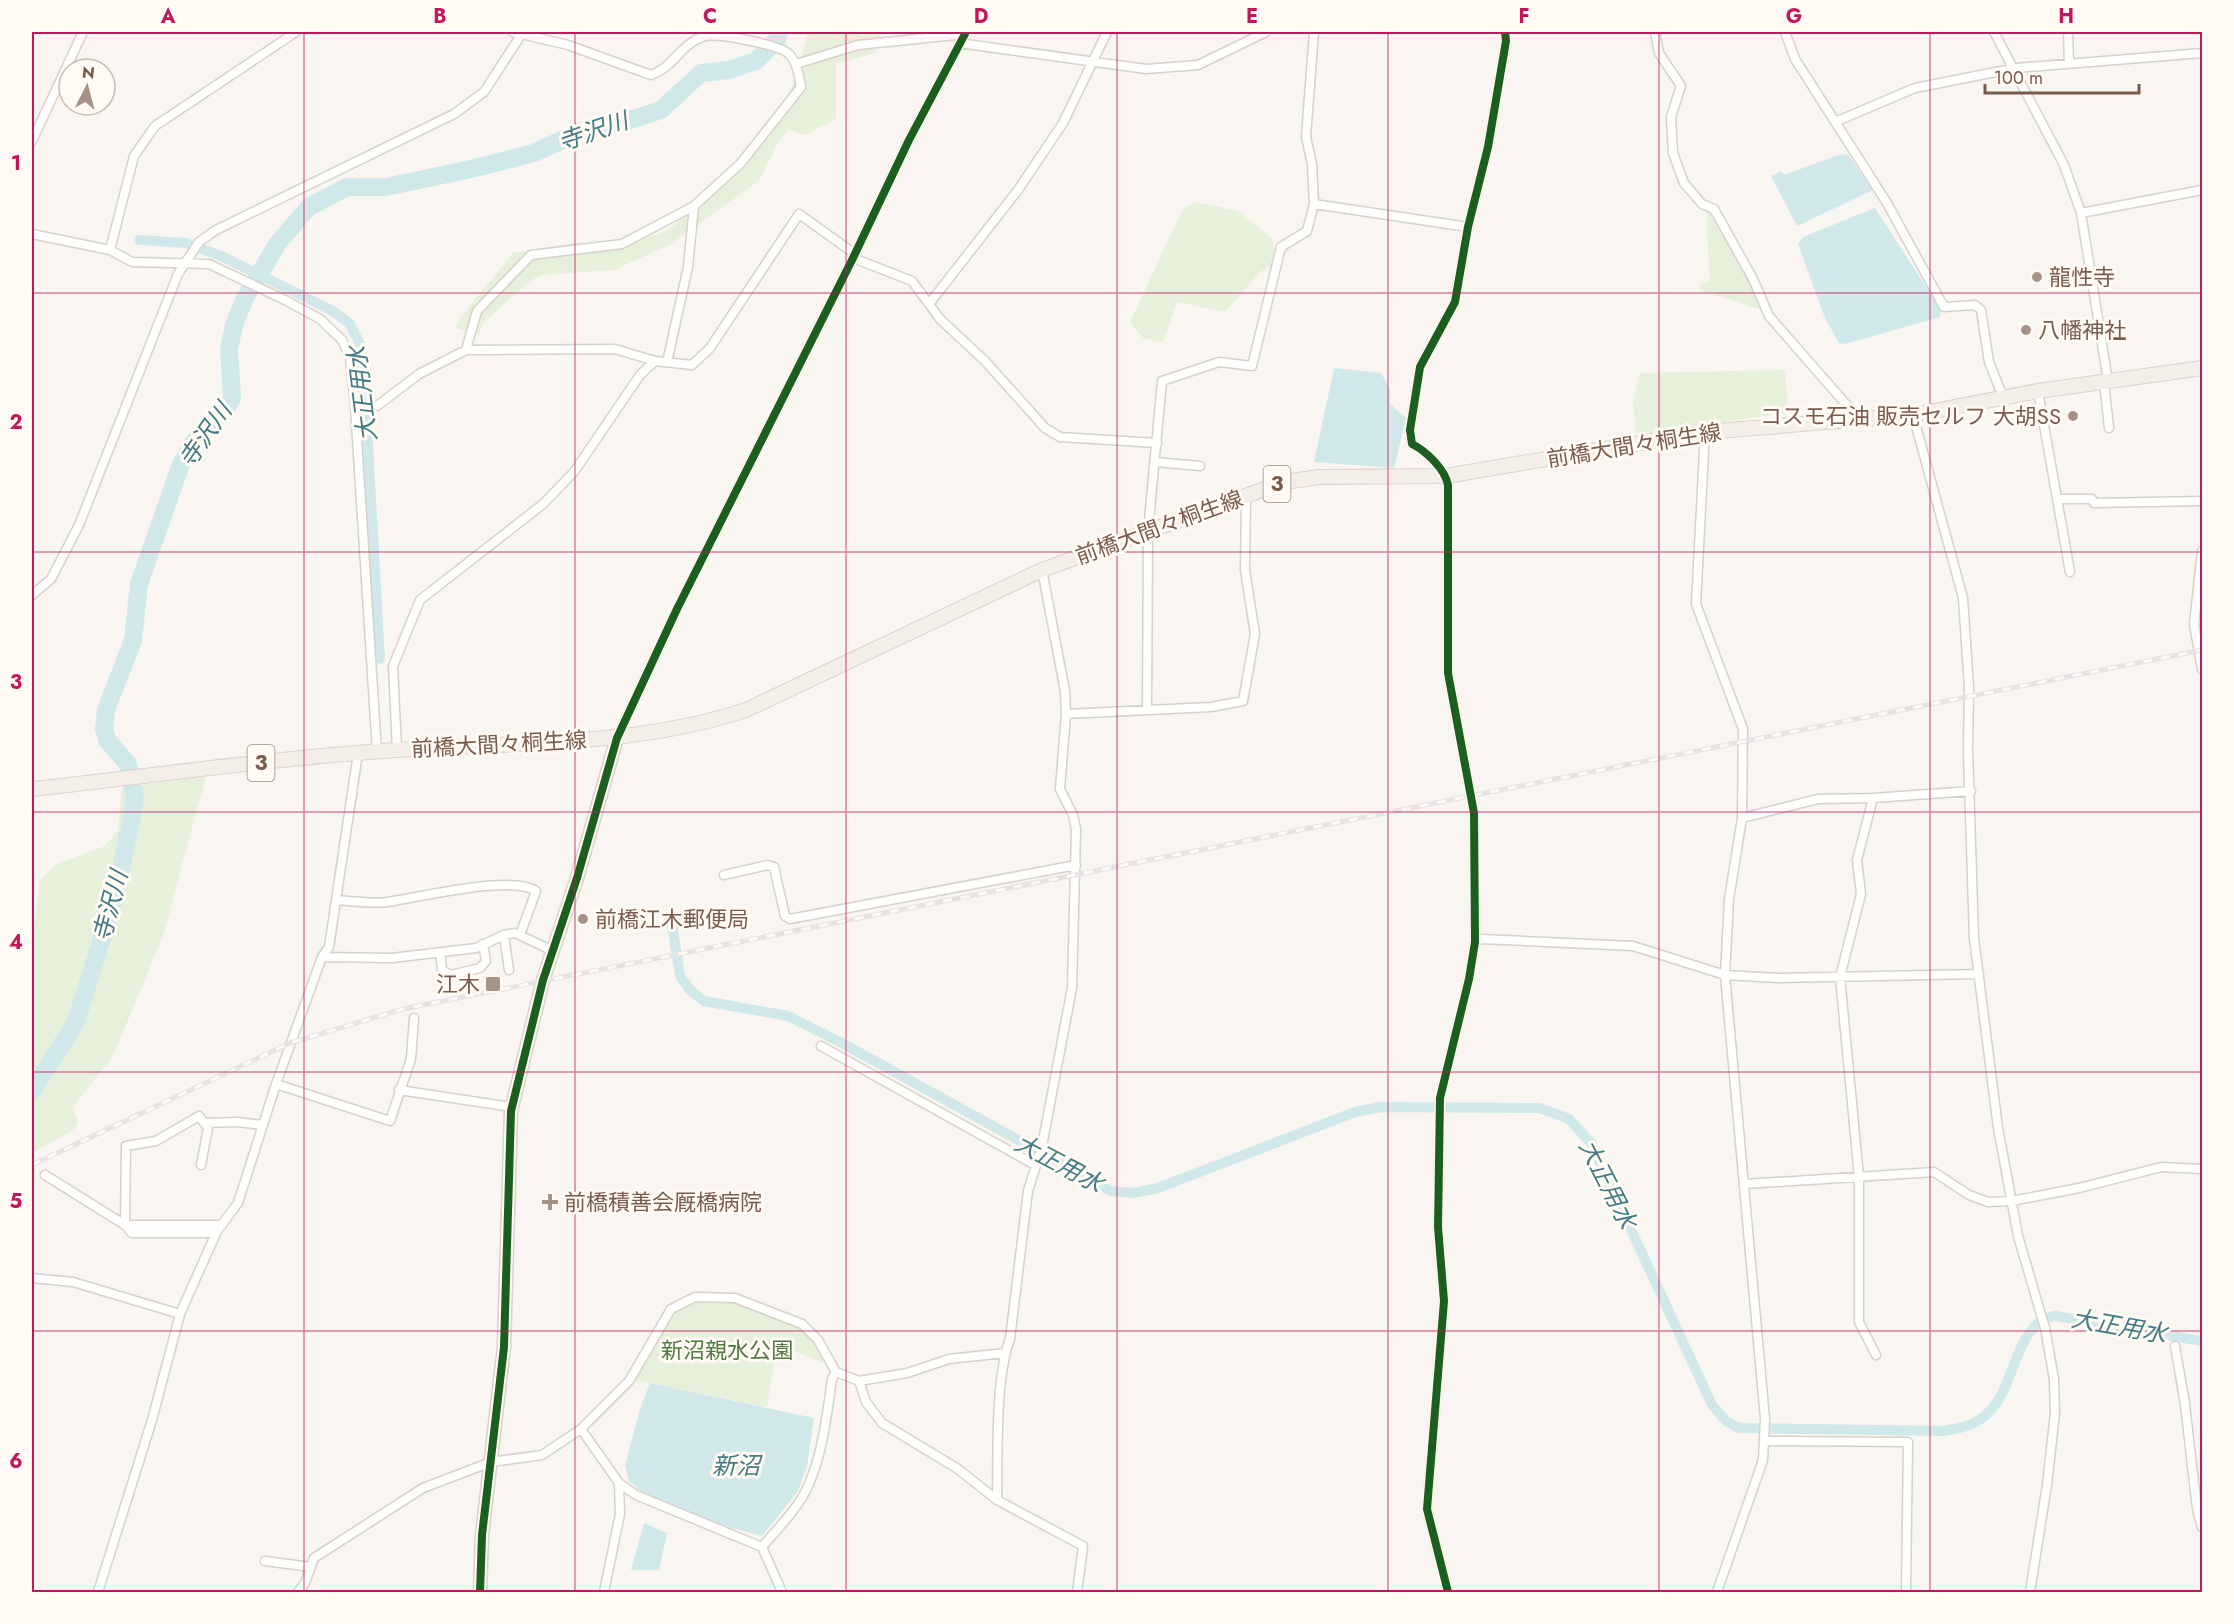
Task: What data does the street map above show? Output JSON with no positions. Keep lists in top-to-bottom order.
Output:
{
  "streets": {
    "main road": ["前橋大間々桐生線", "3"]
  },
  "water": ["寺沢川", "大正用水", "新沼"],
  "parks": ["新沼親水公園"],
  "places": {
    "other": [
      "龍性寺",
      "八幡神社",
      "コスモ石油 販売セルフ 大胡SS",
      "前橋江木郵便局"
    ],
    "transit": ["江木"],
    "health": ["前橋積善会厩橋病院"]
  },
  "scale_bar": "100 m",
  "north": "top",
  "grid": {
    "columns": [
      "A",
      "B",
      "C",
      "D",
      "E",
      "F",
      "G",
      "H"
    ],
    "rows": [
      "1",
      "2",
      "3",
      "4",
      "5",
      "6"
    ]
  }
}
